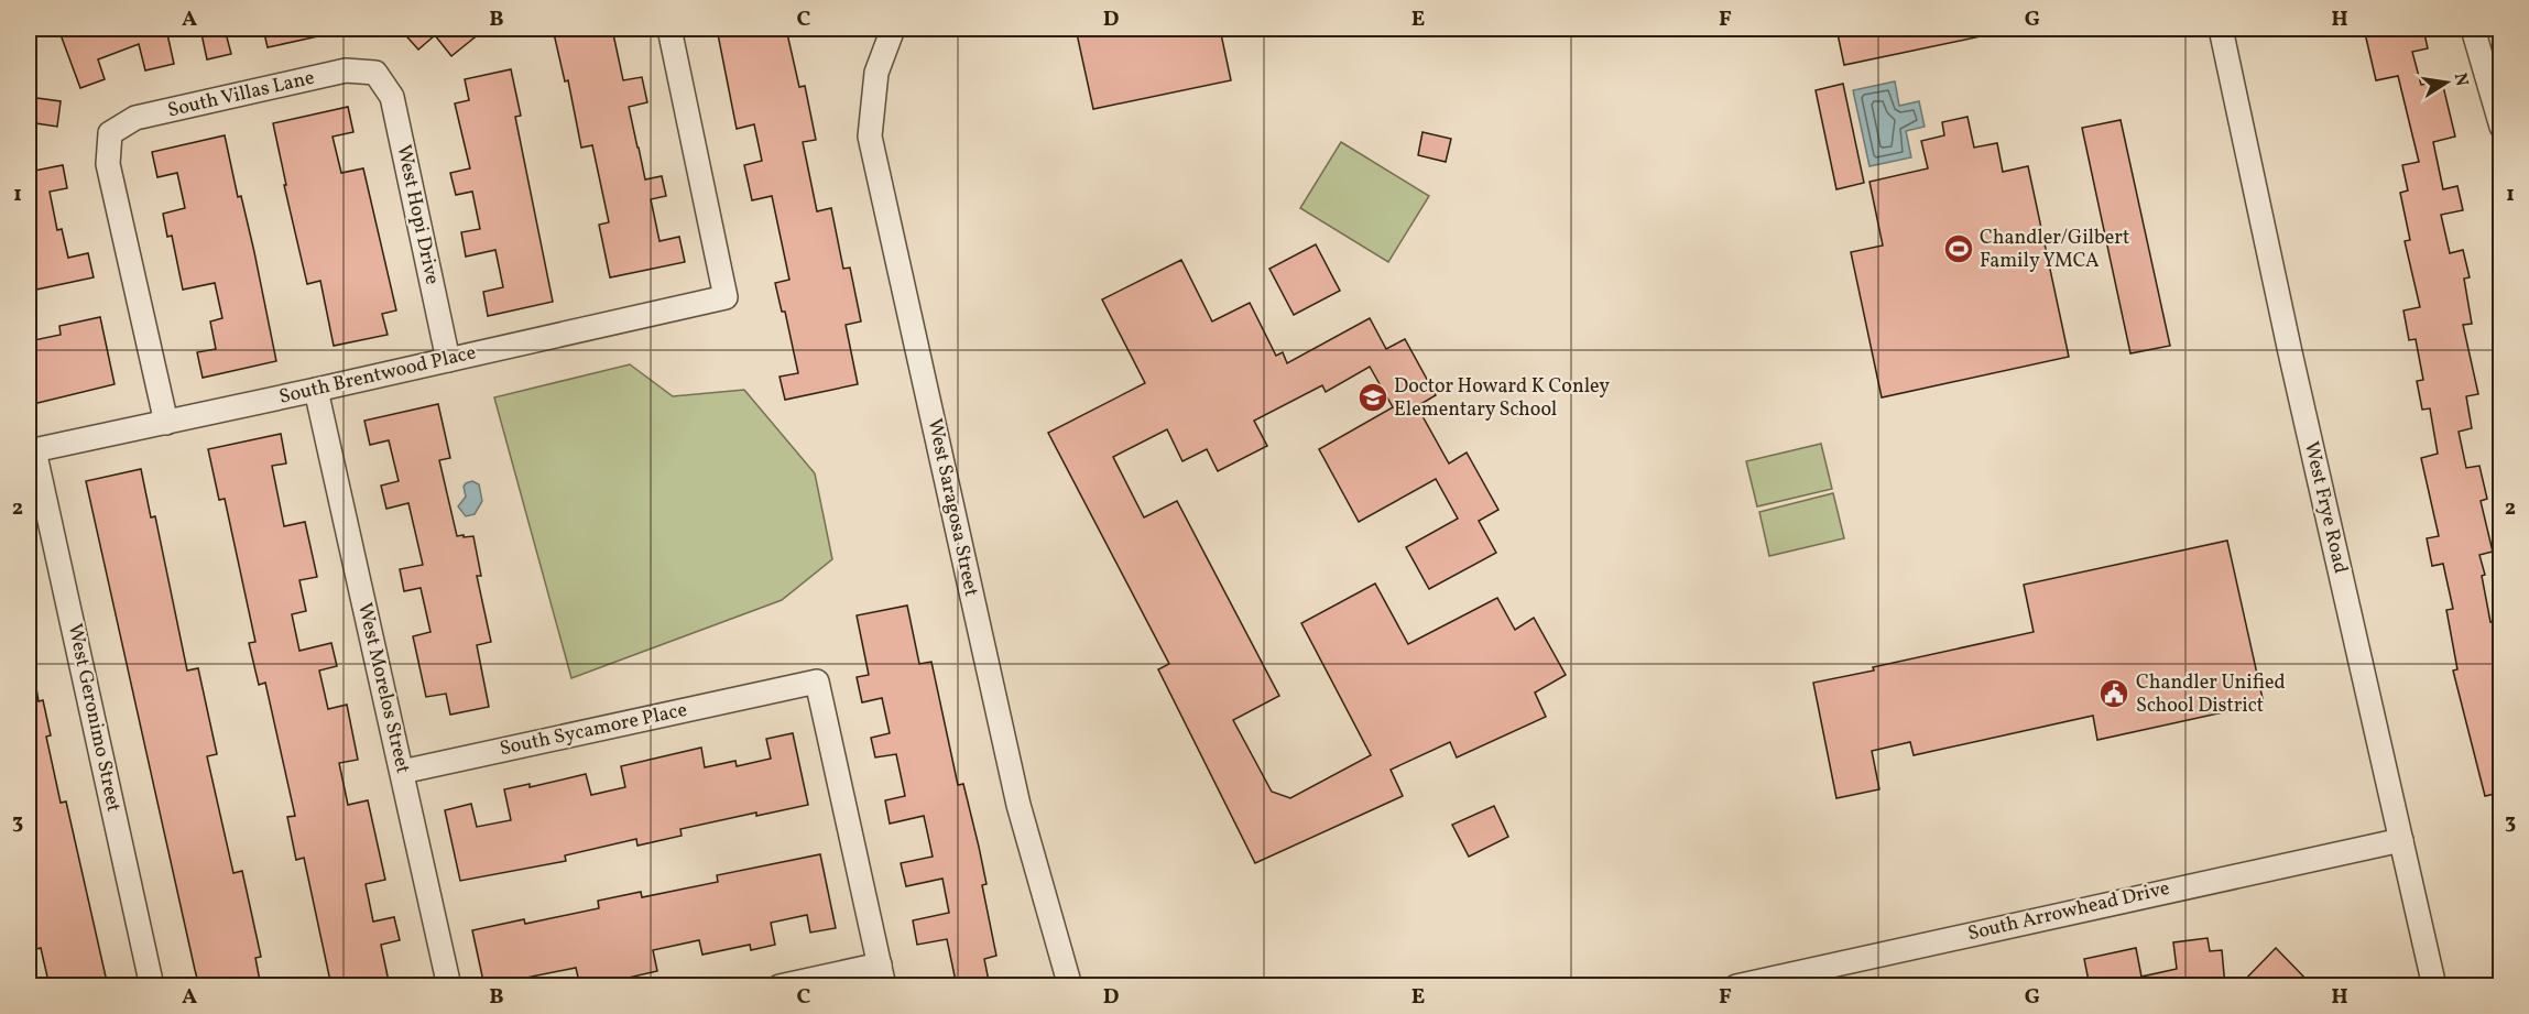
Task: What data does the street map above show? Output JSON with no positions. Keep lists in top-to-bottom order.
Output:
{
  "streets": {
    "street": [
      "South Villas Lane",
      "West Hopi Drive",
      "South Brentwood Place",
      "West Saragosa Street",
      "West Frye Road",
      "West Morelos Street",
      "West Geronimo Street",
      "South Sycamore Place",
      "South Arrowhead Drive"
    ]
  },
  "crossings": [
    ["South Villas Lane", "West Hopi Drive"],
    ["South Villas Lane", "South Brentwood Place"],
    ["West Hopi Drive", "South Brentwood Place"],
    ["South Brentwood Place", "West Morelos Street"],
    ["South Brentwood Place", "West Geronimo Street"],
    ["West Frye Road", "South Arrowhead Drive"],
    ["West Morelos Street", "South Sycamore Place"]
  ],
  "places": {
    "sports": ["Chandler/Gilbert Family YMCA"],
    "school or university": ["Doctor Howard K Conley Elementary School"],
    "public building": ["Chandler Unified School District"]
  },
  "north": "right",
  "grid": {
    "columns": [
      "A",
      "B",
      "C",
      "D",
      "E",
      "F",
      "G",
      "H"
    ],
    "rows": ["1", "2", "3"]
  }
}
